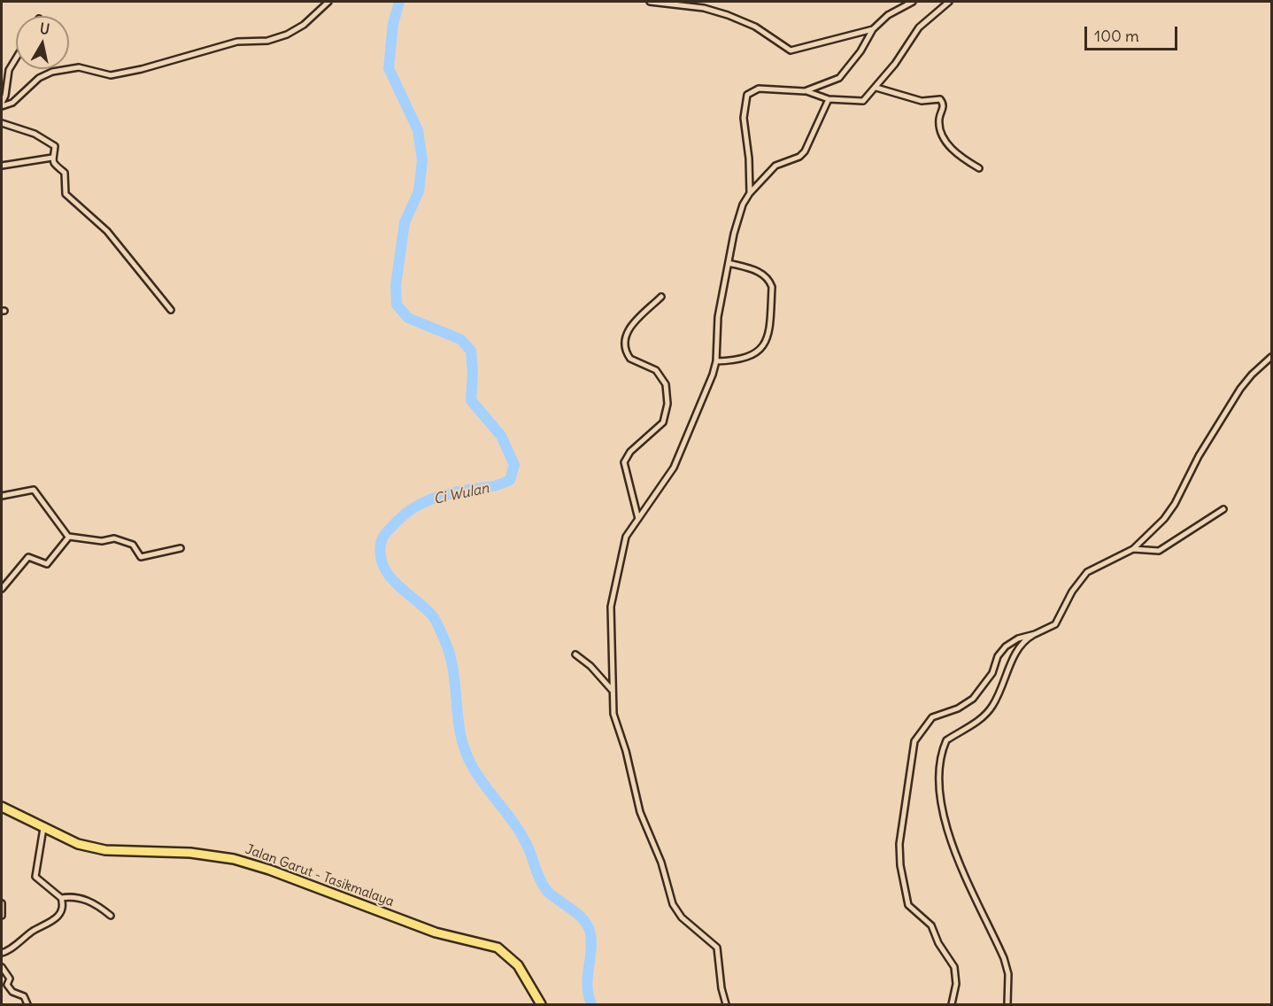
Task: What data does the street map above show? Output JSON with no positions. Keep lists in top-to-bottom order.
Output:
{
  "streets": {
    "main road": ["Jalan Garut - Tasikmalaya"]
  },
  "water": ["Ci Wulan"],
  "scale_bar": "100 m",
  "north": "top"
}
